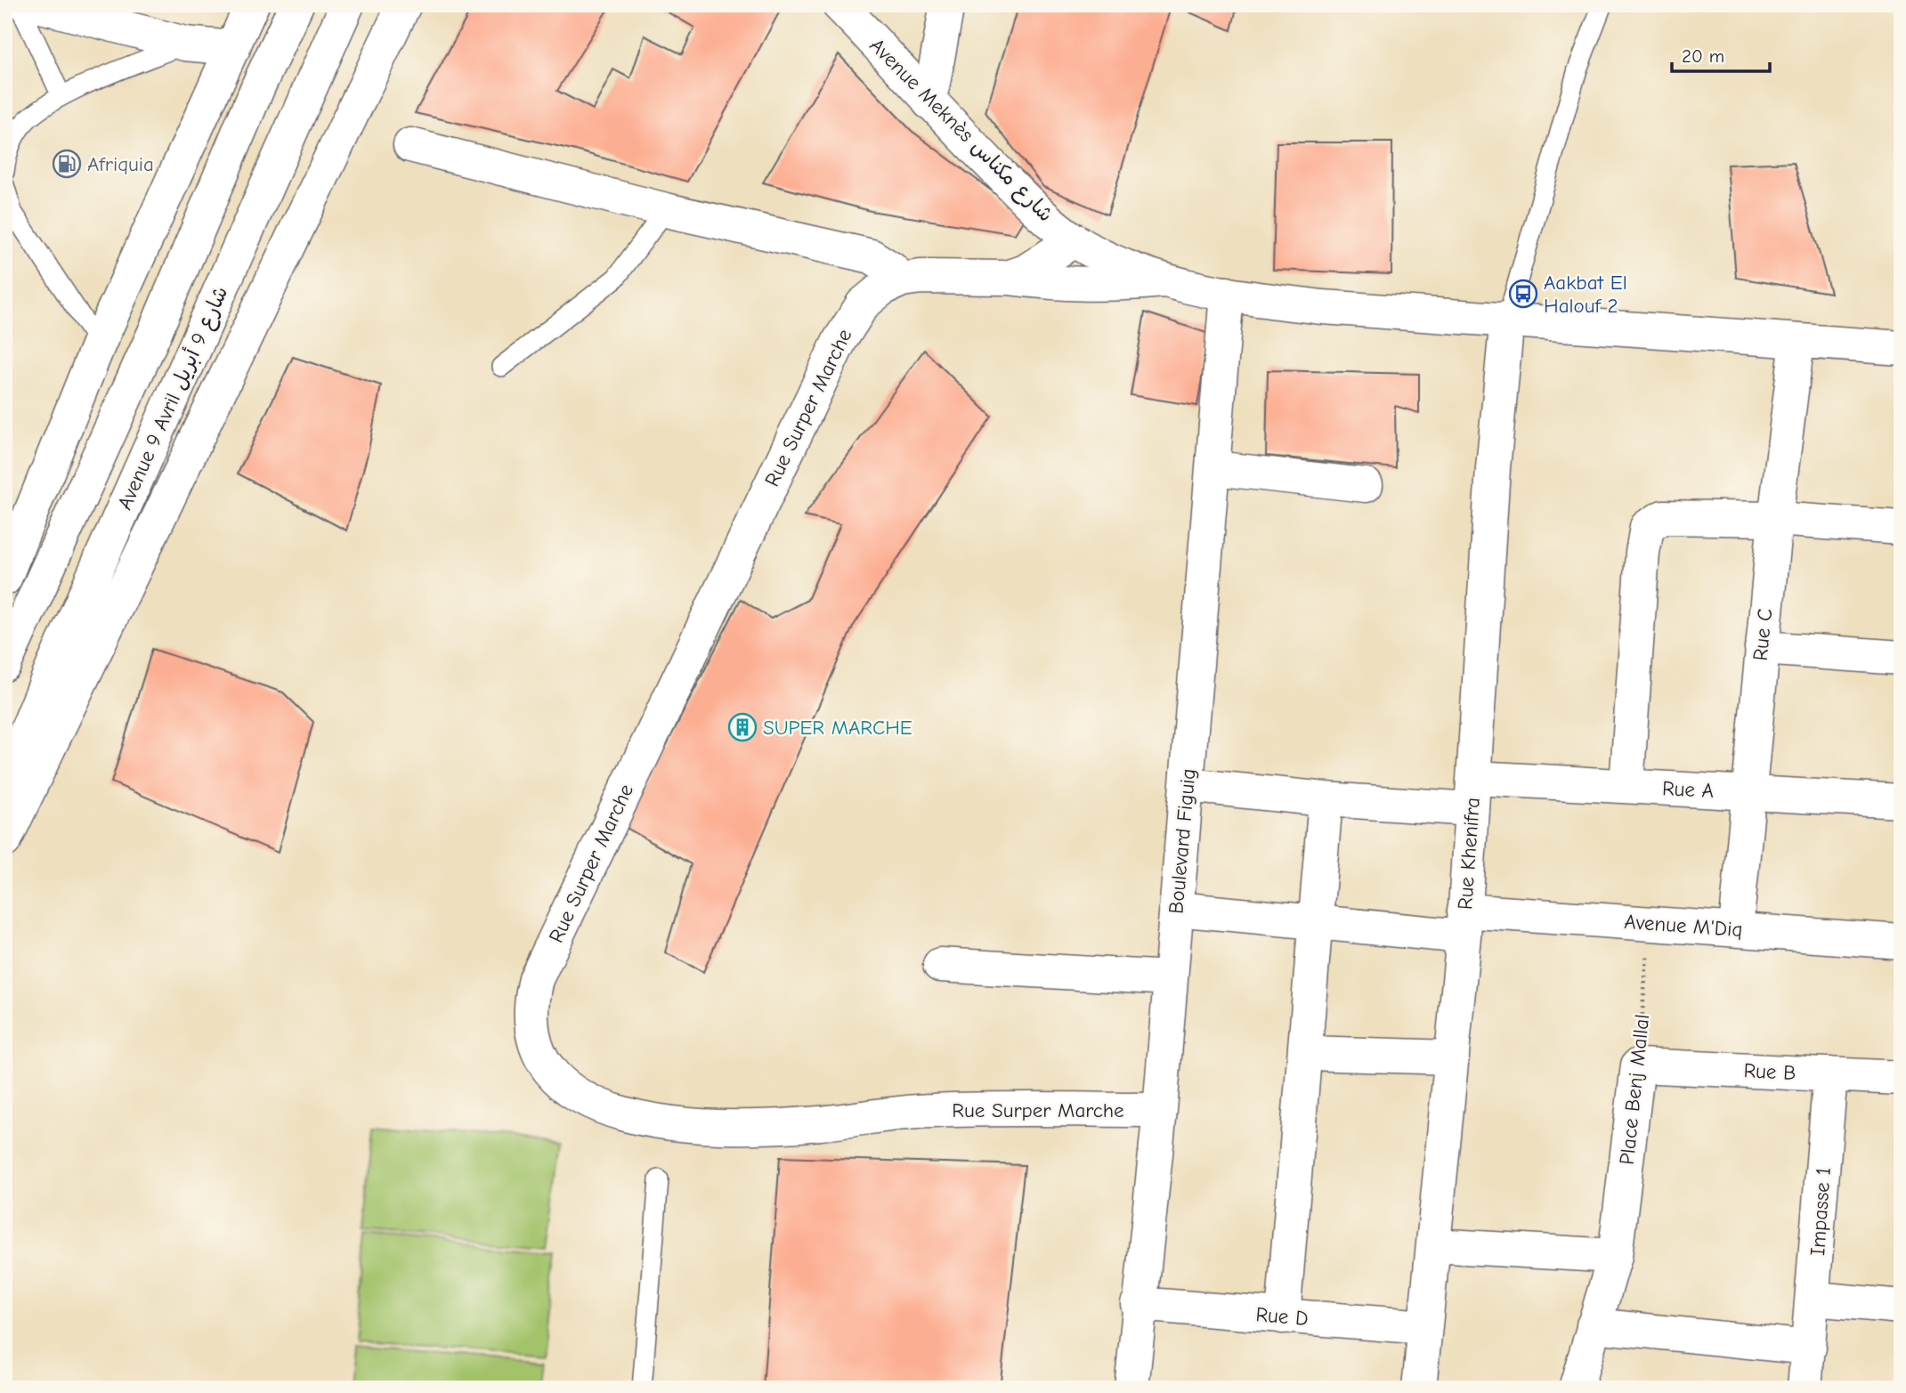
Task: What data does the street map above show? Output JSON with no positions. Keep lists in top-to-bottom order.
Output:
{
  "streets": {
    "main road": [
      "Avenue Meknès شارع مكناس",
      "Avenue 9 Avril شارع 9 أبريل",
      "Rue Surper Marche",
      "Rue C",
      "Rue A",
      "Boulevard Figuig",
      "Rue Khenifra",
      "Avenue M'Diq",
      "Rue B",
      "Place Benj Mallal",
      "Impasse 1",
      "Rue D"
    ]
  },
  "crossings": [
    ["Avenue Meknès شارع مكناس", "Rue Surper Marche"],
    ["Avenue Meknès شارع مكناس", "Rue C"],
    ["Avenue Meknès شارع مكناس", "Boulevard Figuig"],
    ["Avenue Meknès شارع مكناس", "Rue Khenifra"],
    ["Rue Surper Marche", "Boulevard Figuig"],
    ["Rue C", "Rue A"],
    ["Rue C", "Avenue M'Diq"],
    ["Rue A", "Boulevard Figuig"],
    ["Rue A", "Rue Khenifra"],
    ["Boulevard Figuig", "Avenue M'Diq"],
    ["Boulevard Figuig", "Rue D"],
    ["Rue Khenifra", "Avenue M'Diq"],
    ["Rue Khenifra", "Rue D"],
    ["Avenue M'Diq", "Place Benj Mallal"],
    ["Rue B", "Place Benj Mallal"],
    ["Rue B", "Impasse 1"]
  ],
  "places": {
    "fuel station": ["Afriquia"],
    "bus stop": ["Aakbat El Halouf 2"],
    "building": ["SUPER MARCHE"]
  },
  "scale_bar": "20 m"
}
